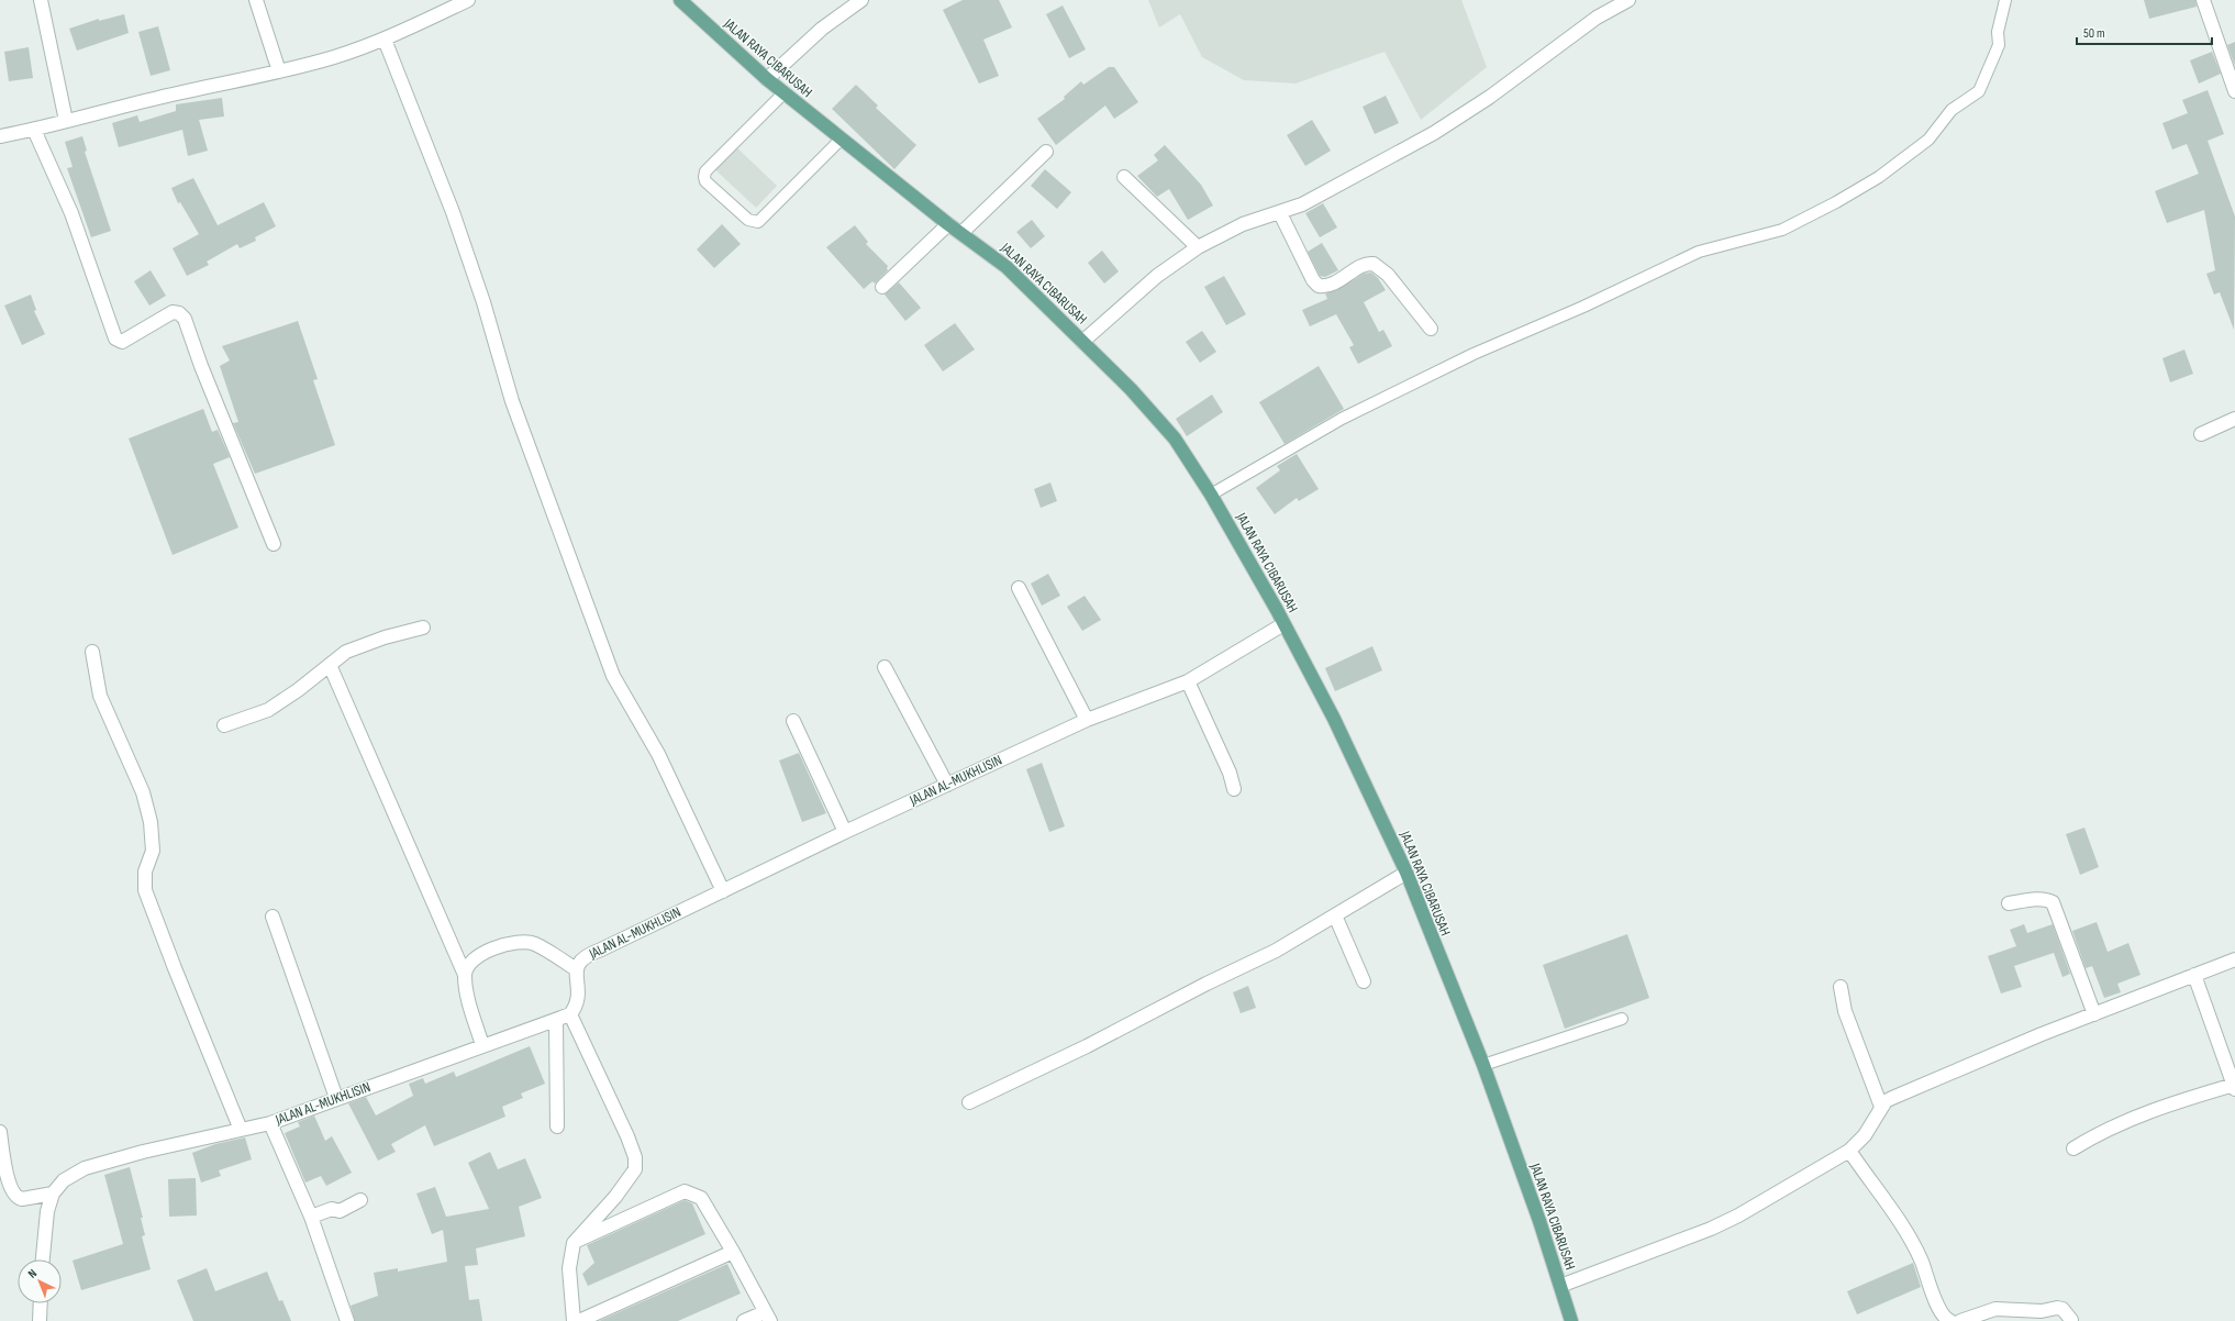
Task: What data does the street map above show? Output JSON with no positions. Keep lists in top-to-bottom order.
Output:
{
  "streets": {
    "main road": ["JALAN RAYA CIBARUSAH"],
    "street": ["JALAN AL-MUKHLISIN"]
  },
  "crossings": [
    ["JALAN RAYA CIBARUSAH", "JALAN AL-MUKHLISIN"]
  ],
  "scale_bar": "50 m",
  "north": "top left"
}
